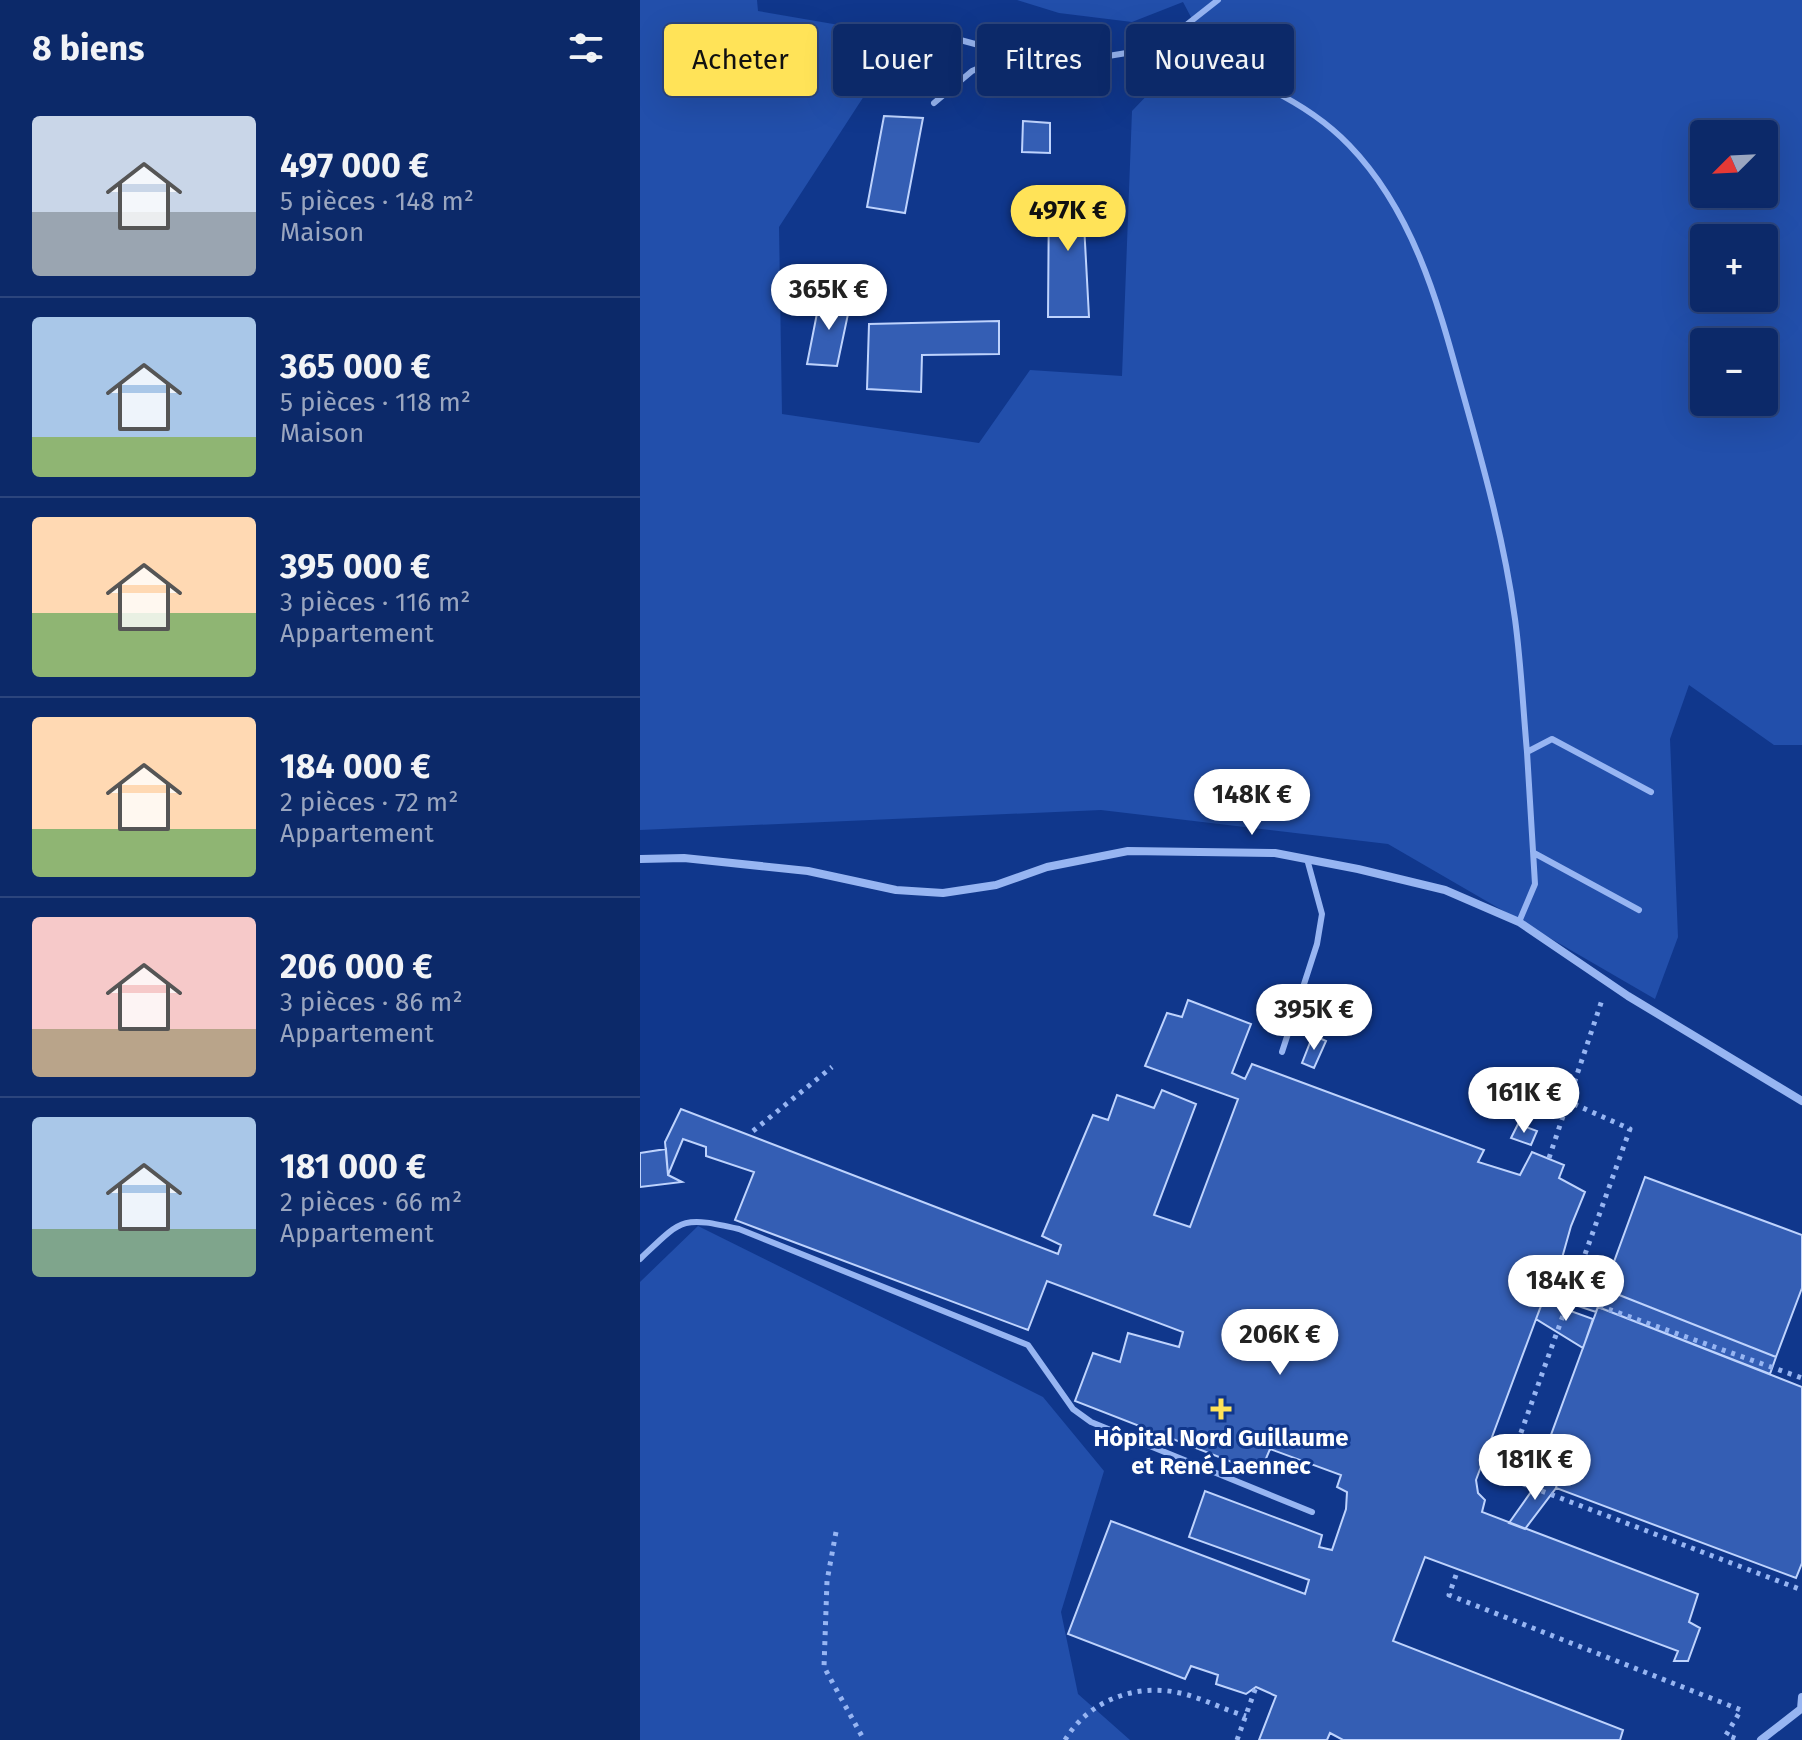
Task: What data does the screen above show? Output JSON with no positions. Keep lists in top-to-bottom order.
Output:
{
  "places": {
    "health": ["Hôpital Nord Guillaume et René Laennec"]
  },
  "north": "bottom left",
  "page": {
    "heading": "8 biens",
    "chip": [
      "Acheter",
      "Louer",
      "Filtres",
      "Nouveau"
    ],
    "list": [
      {
        "name": "497 000 €",
        "note": "5 pièces · 148 m² · Maison"
      },
      {
        "name": "365 000 €",
        "note": "5 pièces · 118 m² · Maison"
      },
      {
        "name": "395 000 €",
        "note": "3 pièces · 116 m² · Appartement"
      },
      {
        "name": "184 000 €",
        "note": "2 pièces · 72 m² · Appartement"
      },
      {
        "name": "206 000 €",
        "note": "3 pièces · 86 m² · Appartement"
      },
      {
        "name": "181 000 €",
        "note": "2 pièces · 66 m² · Appartement"
      }
    ],
    "map_buttons": ["+", "−"],
    "price": [
      "497K €",
      "365K €",
      "148K €",
      "395K €",
      "161K €",
      "184K €",
      "206K €",
      "181K €"
    ]
  }
}
